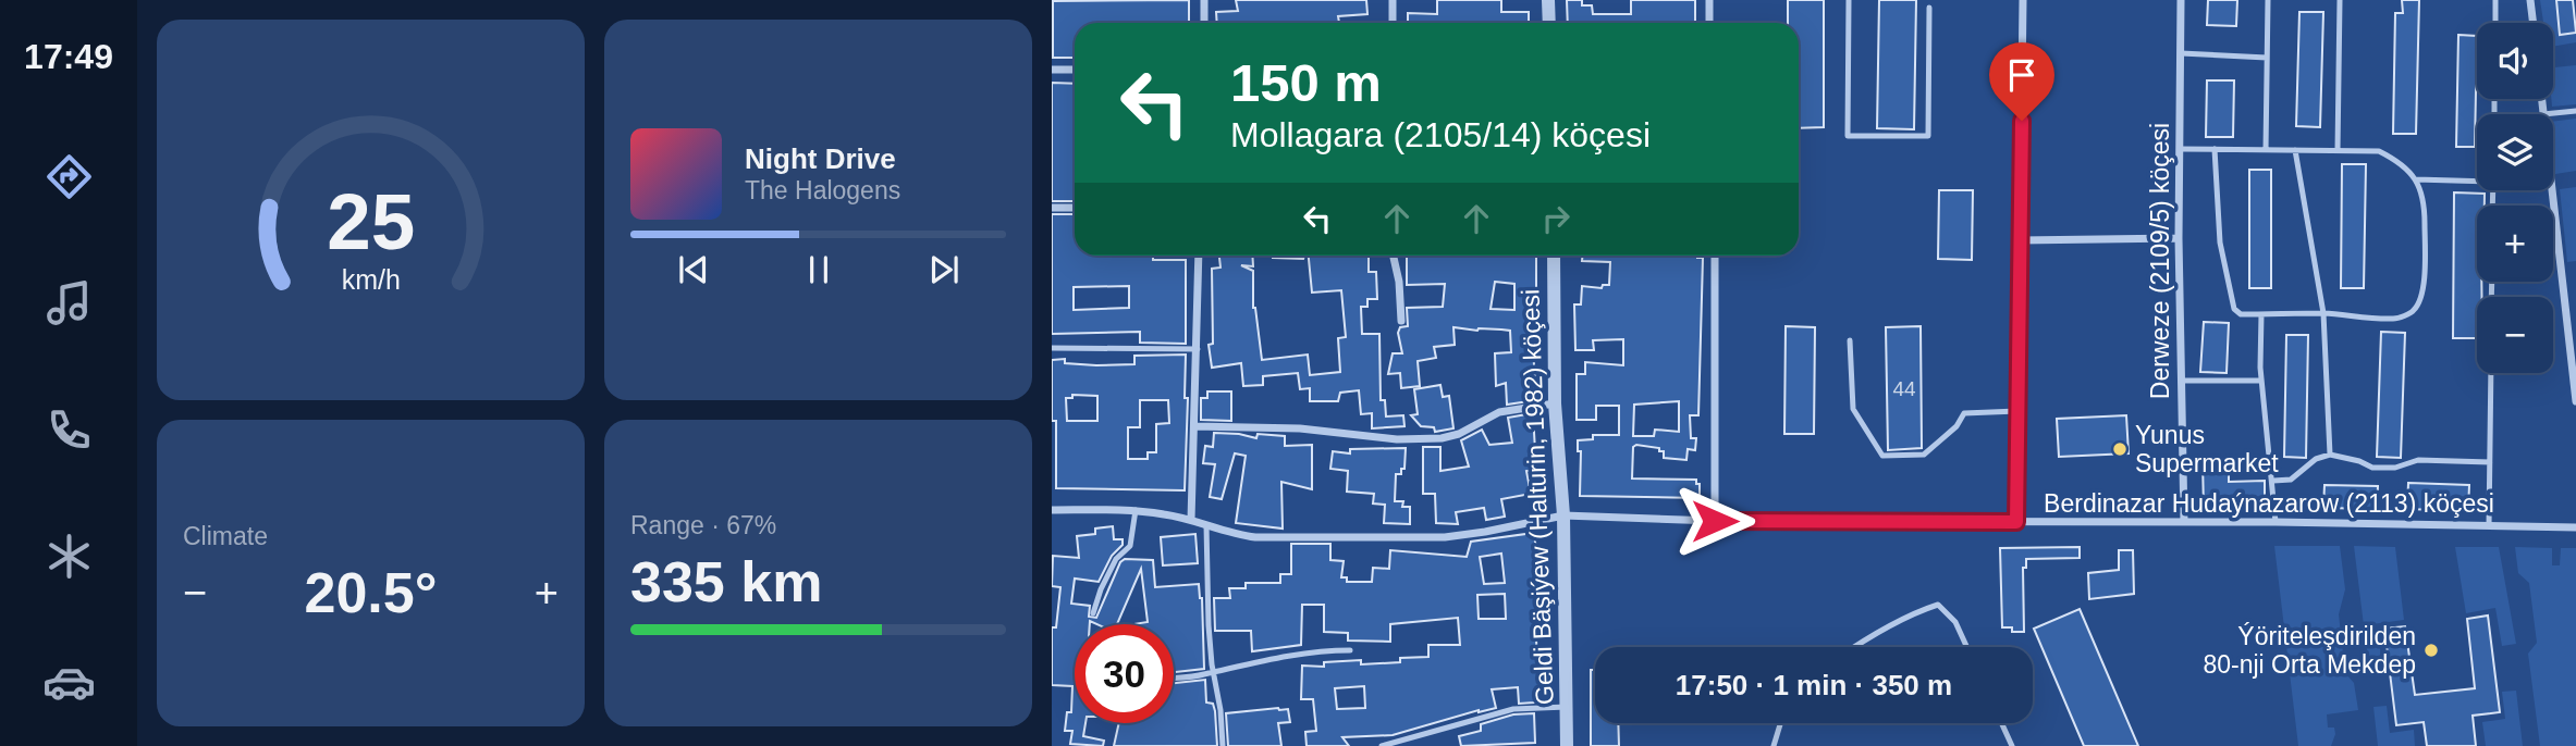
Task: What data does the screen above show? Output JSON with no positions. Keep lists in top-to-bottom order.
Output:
{
  "streets": {
    "street": ["Derweze (2109/5) köçesi", "Geldi Bäşiýew (Halturin, 1982) köçesi", "Berdinazar Hudaýnazarow (2113) köçesi"]
  },
  "crossings": [
    ["Derweze (2109/5) köçesi", "Berdinazar Hudaýnazarow (2113) köçesi"],
    ["Geldi Bäşiýew (Halturin, 1982) köçesi", "Berdinazar Hudaýnazarow (2113) köçesi"]
  ],
  "places": ["Yunus Supermarket", "Ýöriteleşdirilden 80-nji Orta Mekdep"],
  "house_numbers": ["44"],
  "page": {
    "tabs": "17:49",
    "map_buttons": ["+", "−"],
    "turn": ["150 m", "Mollagara (2105/14) köçesi"],
    "song": ["Night Drive", "The Halogens"],
    "tile": [
      "Climate",
      ["Range · 67%", "335 km"]
    ],
    "heat": ["−", "20.5°", "+"],
    "limit": "30",
    "trip": "17:50 · 1 min · 350 m",
    "gauge": ["25", "km/h"]
  }
}
